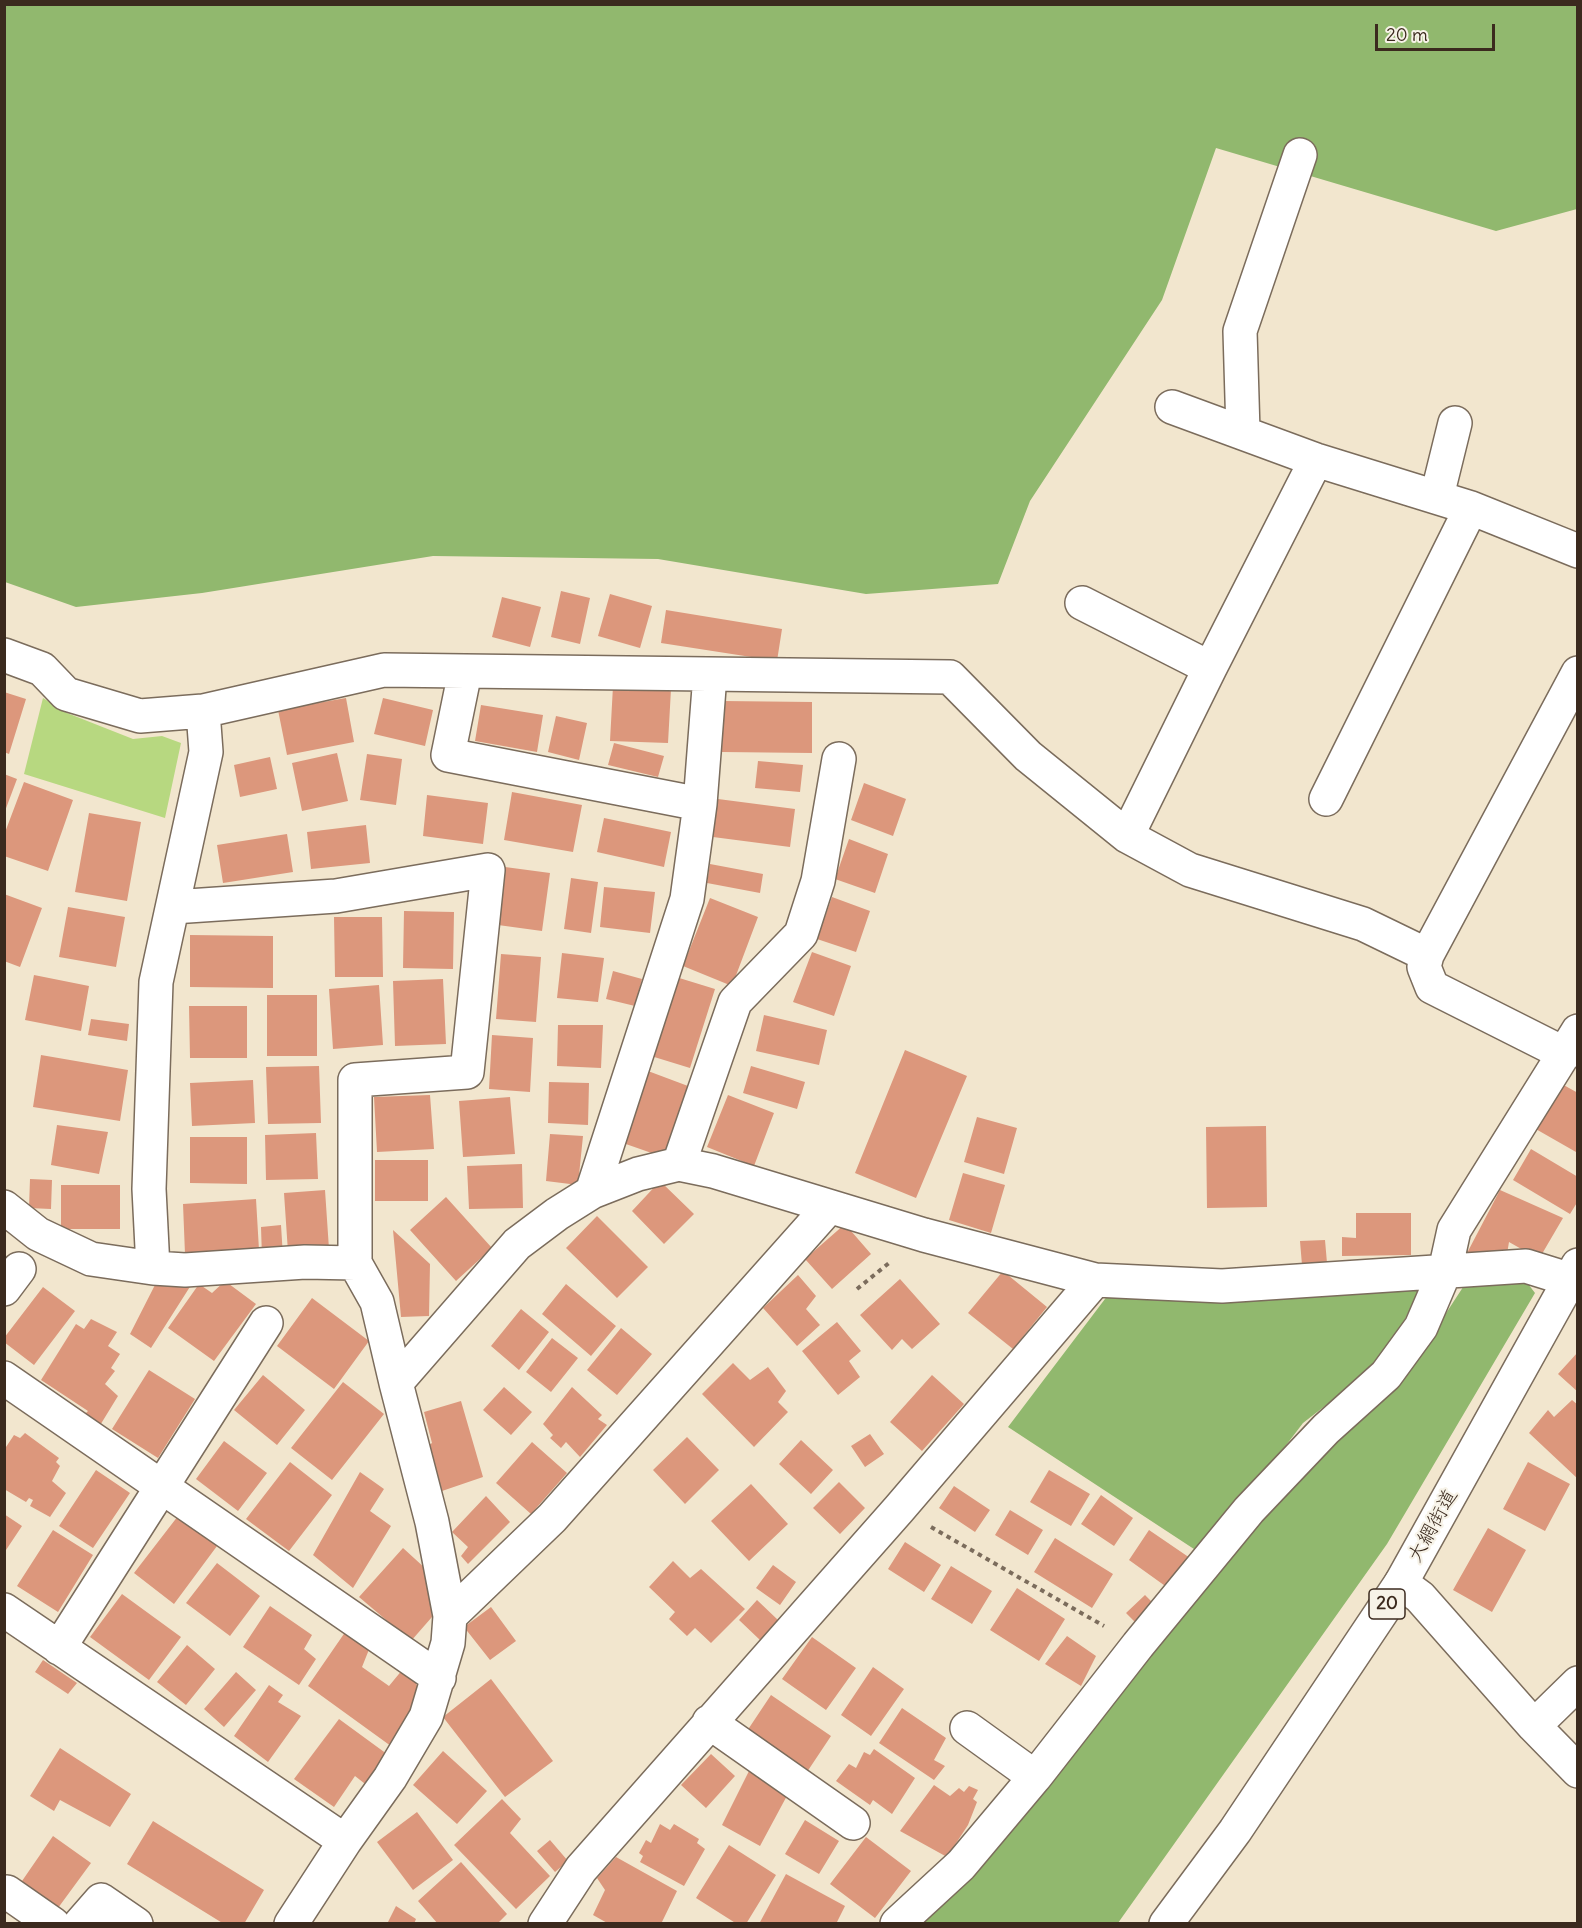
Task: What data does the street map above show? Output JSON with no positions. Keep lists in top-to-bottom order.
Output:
{
  "streets": {
    "street": ["大網街道", "20"]
  },
  "scale_bar": "20 m"
}
